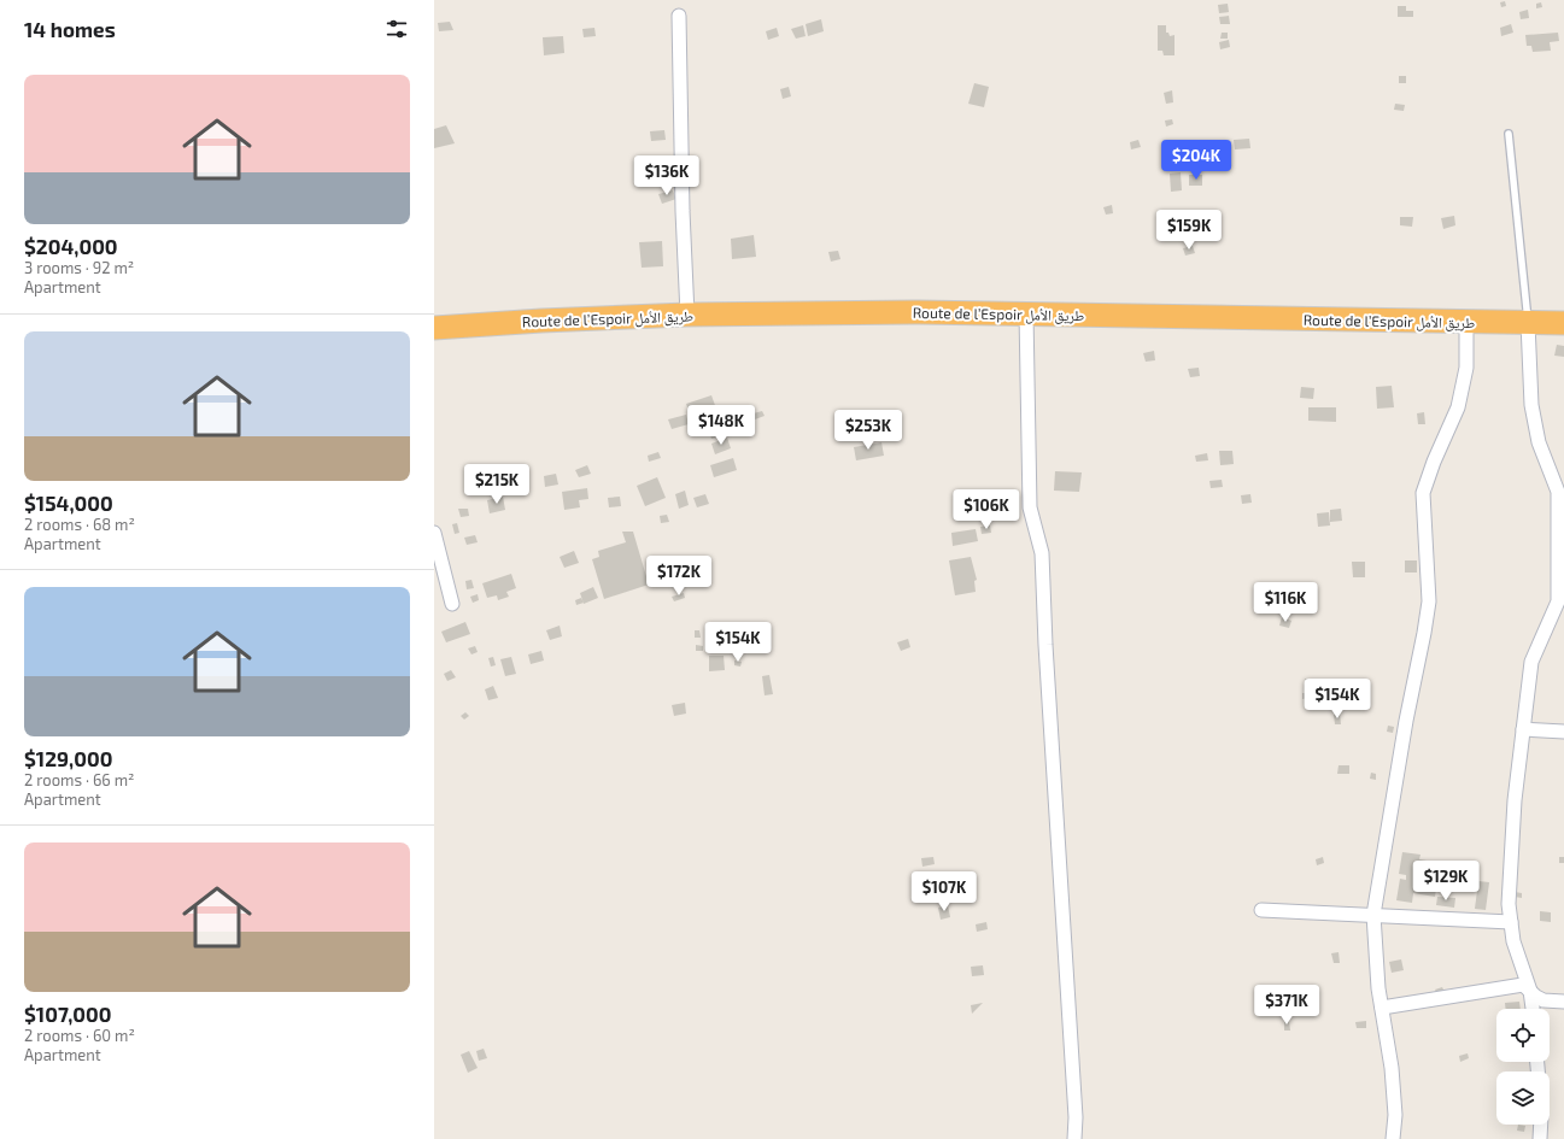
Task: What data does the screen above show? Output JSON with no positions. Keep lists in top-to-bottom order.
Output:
{
  "streets": {
    "highway": ["Route de l’Espoir طريق الأمل"]
  },
  "page": {
    "heading": "14 homes",
    "list": [
      {
        "name": "$204,000",
        "note": "3 rooms · 92 m² · Apartment"
      },
      {
        "name": "$154,000",
        "note": "2 rooms · 68 m² · Apartment"
      },
      {
        "name": "$129,000",
        "note": "2 rooms · 66 m² · Apartment"
      },
      {
        "name": "$107,000",
        "note": "2 rooms · 60 m² · Apartment"
      }
    ],
    "price": [
      "$204K",
      "$136K",
      "$159K",
      "$148K",
      "$253K",
      "$215K",
      "$106K",
      "$172K",
      "$116K",
      "$154K",
      "$154K",
      "$129K",
      "$107K",
      "$371K"
    ]
  }
}
